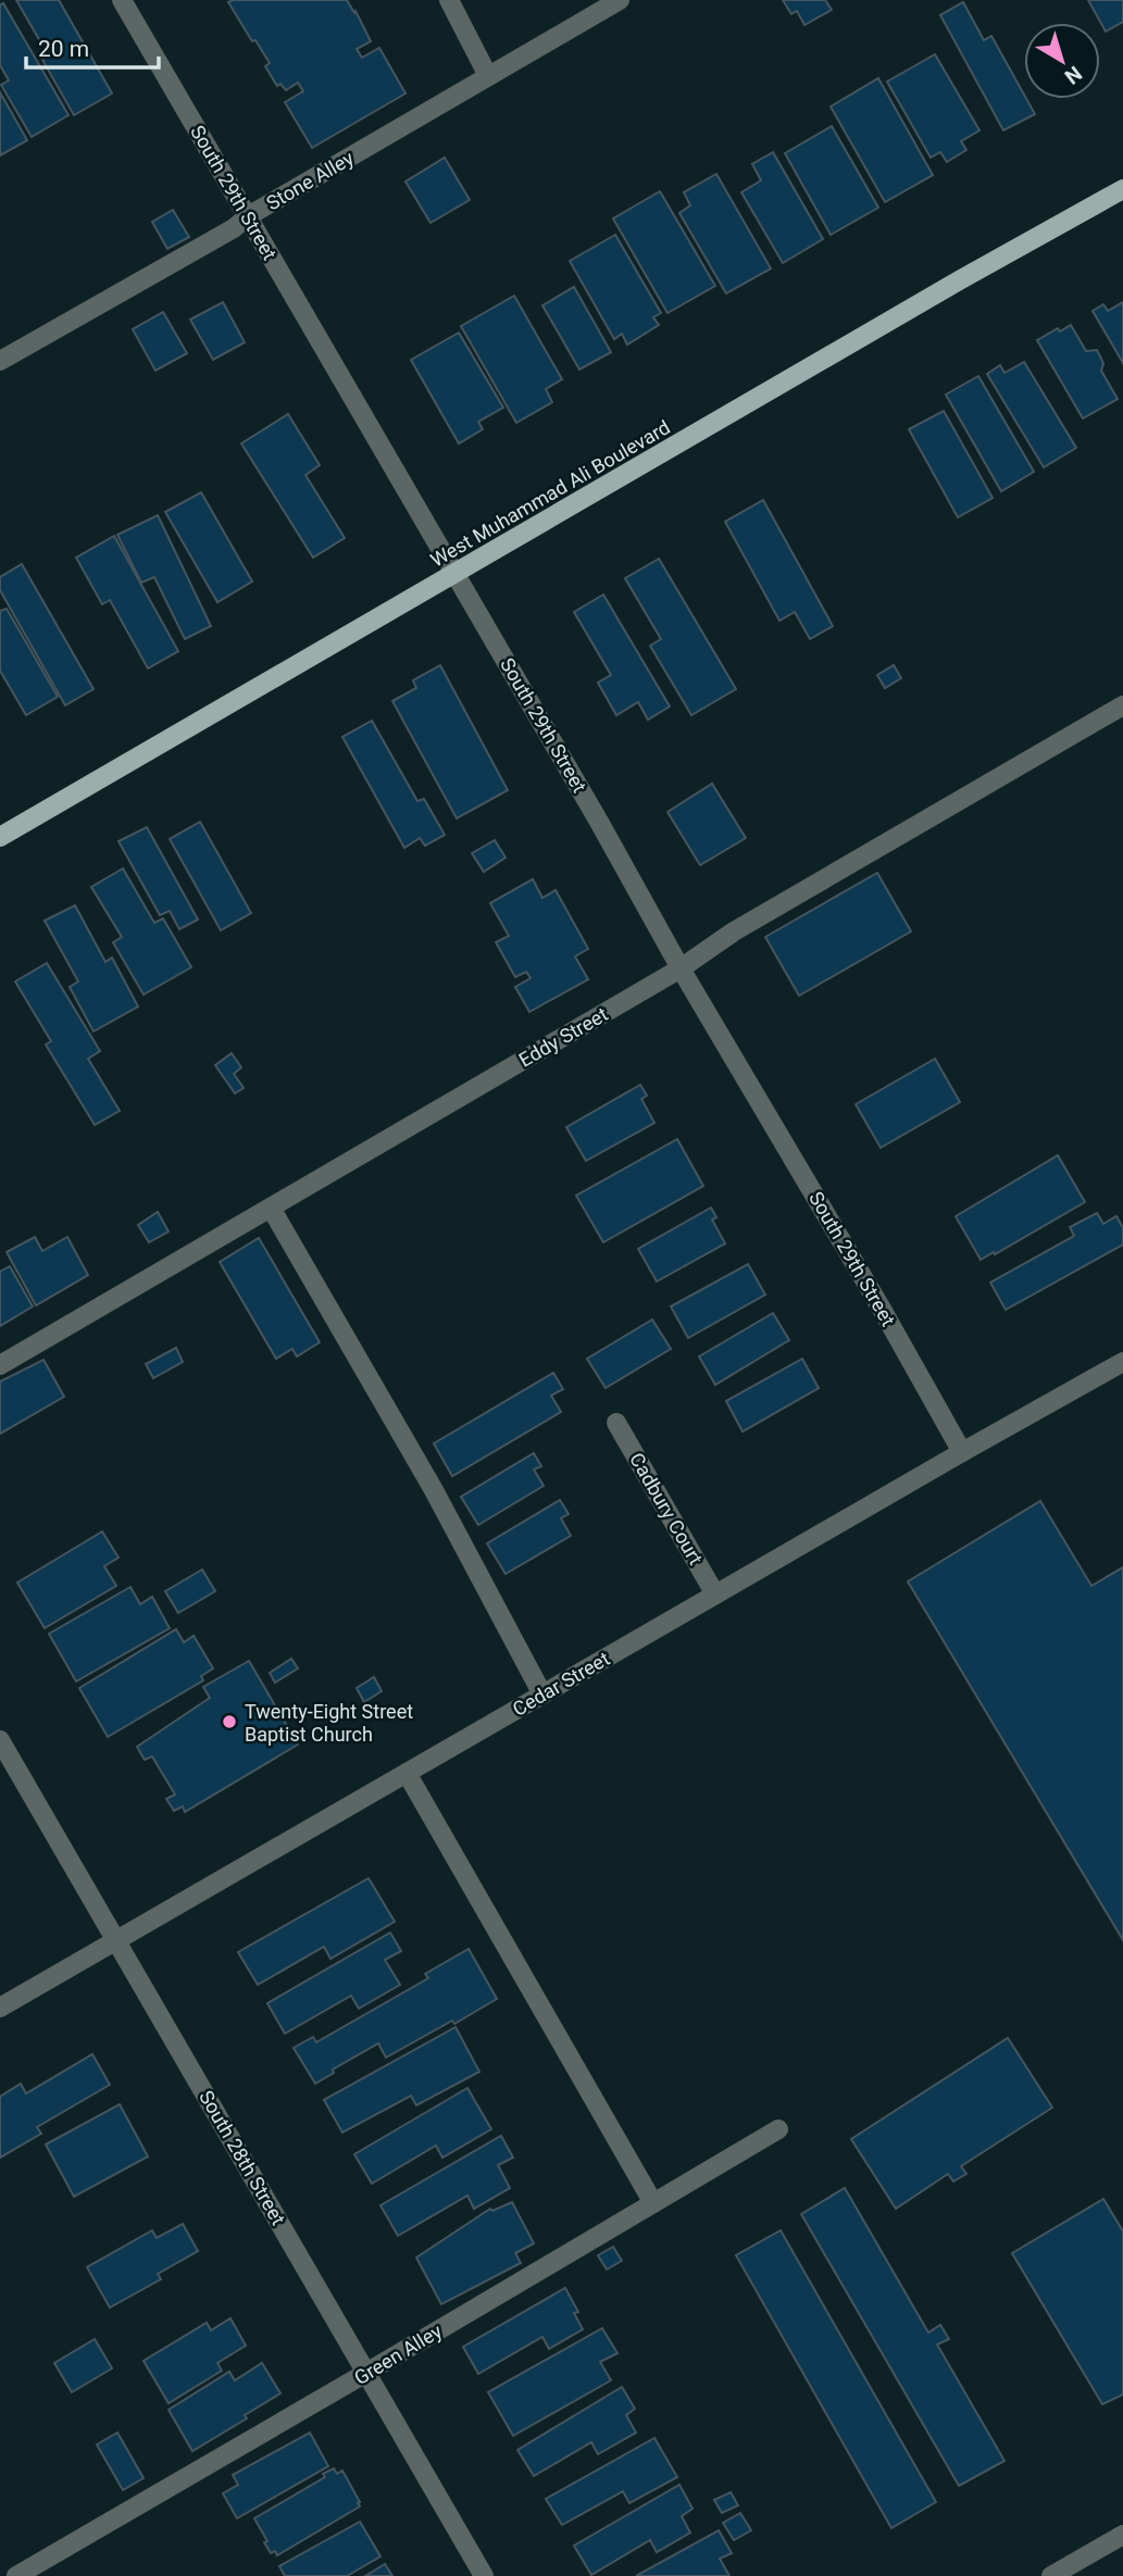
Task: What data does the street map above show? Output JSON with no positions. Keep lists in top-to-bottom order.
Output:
{
  "streets": {
    "main road": ["West Muhammad Ali Boulevard"],
    "street": [
      "Stone Alley",
      "South 29th Street",
      "Eddy Street",
      "Cadbury Court",
      "Cedar Street",
      "South 28th Street",
      "Green Alley"
    ]
  },
  "crossings": [
    ["Stone Alley", "South 29th Street"],
    ["South 29th Street", "West Muhammad Ali Boulevard"],
    ["South 29th Street", "Eddy Street"],
    ["South 29th Street", "Cedar Street"],
    ["Cadbury Court", "Cedar Street"],
    ["Cedar Street", "South 28th Street"],
    ["South 28th Street", "Green Alley"]
  ],
  "places": ["Twenty-Eight Street Baptist Church"],
  "scale_bar": "20 m",
  "north": "bottom right"
}
